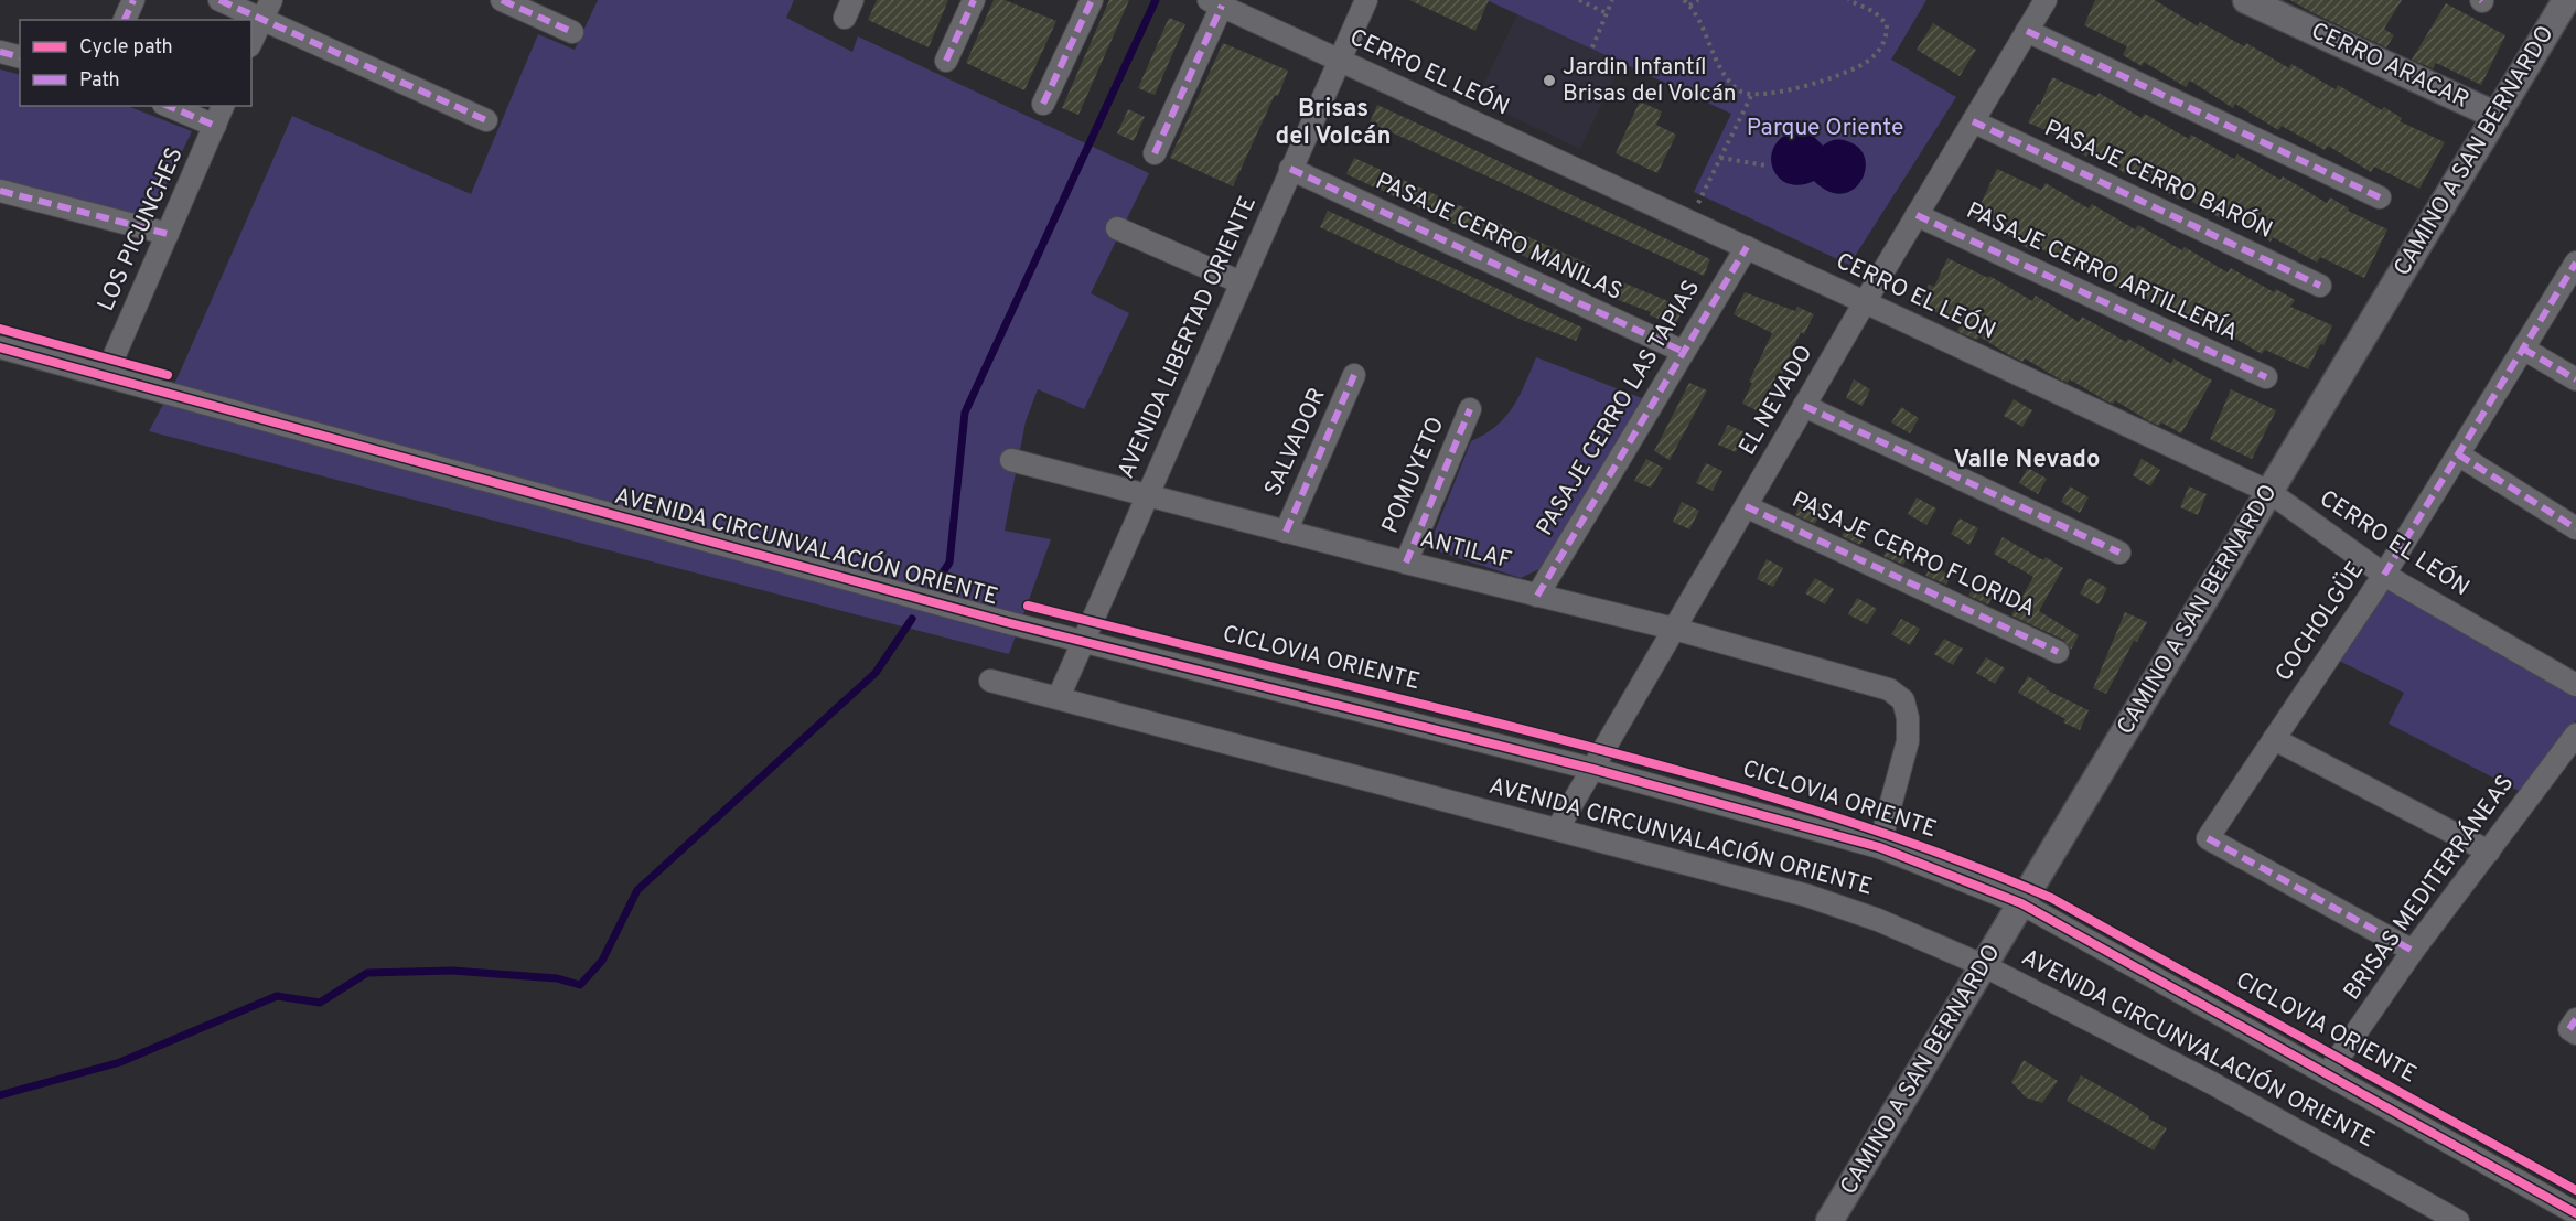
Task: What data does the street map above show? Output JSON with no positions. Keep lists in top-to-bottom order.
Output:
{
  "streets": {
    "street": [
      "CERRO ARACAR",
      "CERRO EL LEÓN",
      "CAMINO A SAN BERNARDO",
      "PASAJE CERRO BARÓN",
      "LOS PICUNCHES",
      "PASAJE CERRO MANILAS",
      "PASAJE CERRO ARTILLERÍA",
      "AVENIDA LIBERTAD ORIENTE",
      "EL NEVADO",
      "PASAJE CERRO LAS TAPIAS",
      "SALVADOR",
      "POMUYETO",
      "AVENIDA CIRCUNVALACIÓN ORIENTE",
      "ANTILAF",
      "PASAJE CERRO FLORIDA",
      "COCHOLGÜE",
      "BRISAS MEDITERRÁNEAS"
    ],
    "cycle path": ["CICLOVIA ORIENTE"]
  },
  "crossings": [
    ["CERRO ARACAR", "CAMINO A SAN BERNARDO"],
    ["CERRO EL LEÓN", "CAMINO A SAN BERNARDO"],
    ["CERRO EL LEÓN", "AVENIDA LIBERTAD ORIENTE"],
    ["CERRO EL LEÓN", "EL NEVADO"],
    ["CERRO EL LEÓN", "PASAJE CERRO LAS TAPIAS"],
    ["CERRO EL LEÓN", "COCHOLGÜE"],
    ["CAMINO A SAN BERNARDO", "AVENIDA CIRCUNVALACIÓN ORIENTE"],
    ["PASAJE CERRO BARÓN", "EL NEVADO"],
    ["LOS PICUNCHES", "AVENIDA CIRCUNVALACIÓN ORIENTE"],
    ["PASAJE CERRO MANILAS", "AVENIDA LIBERTAD ORIENTE"],
    ["PASAJE CERRO MANILAS", "PASAJE CERRO LAS TAPIAS"],
    ["PASAJE CERRO ARTILLERÍA", "EL NEVADO"],
    ["AVENIDA LIBERTAD ORIENTE", "AVENIDA CIRCUNVALACIÓN ORIENTE"],
    ["AVENIDA LIBERTAD ORIENTE", "ANTILAF"],
    ["EL NEVADO", "AVENIDA CIRCUNVALACIÓN ORIENTE"],
    ["EL NEVADO", "ANTILAF"],
    ["EL NEVADO", "PASAJE CERRO FLORIDA"],
    ["PASAJE CERRO LAS TAPIAS", "ANTILAF"],
    ["SALVADOR", "ANTILAF"],
    ["POMUYETO", "ANTILAF"],
    ["AVENIDA CIRCUNVALACIÓN ORIENTE", "ANTILAF"],
    ["AVENIDA CIRCUNVALACIÓN ORIENTE", "BRISAS MEDITERRÁNEAS"],
    ["COCHOLGÜE", "BRISAS MEDITERRÁNEAS"]
  ],
  "districts": ["Brisas del Volcán", "Valle Nevado"],
  "parks": ["Parque Oriente"],
  "places": ["Jardin Infantíl Brisas del Volcán"],
  "legend": ["Cycle path", "Path"]
}
